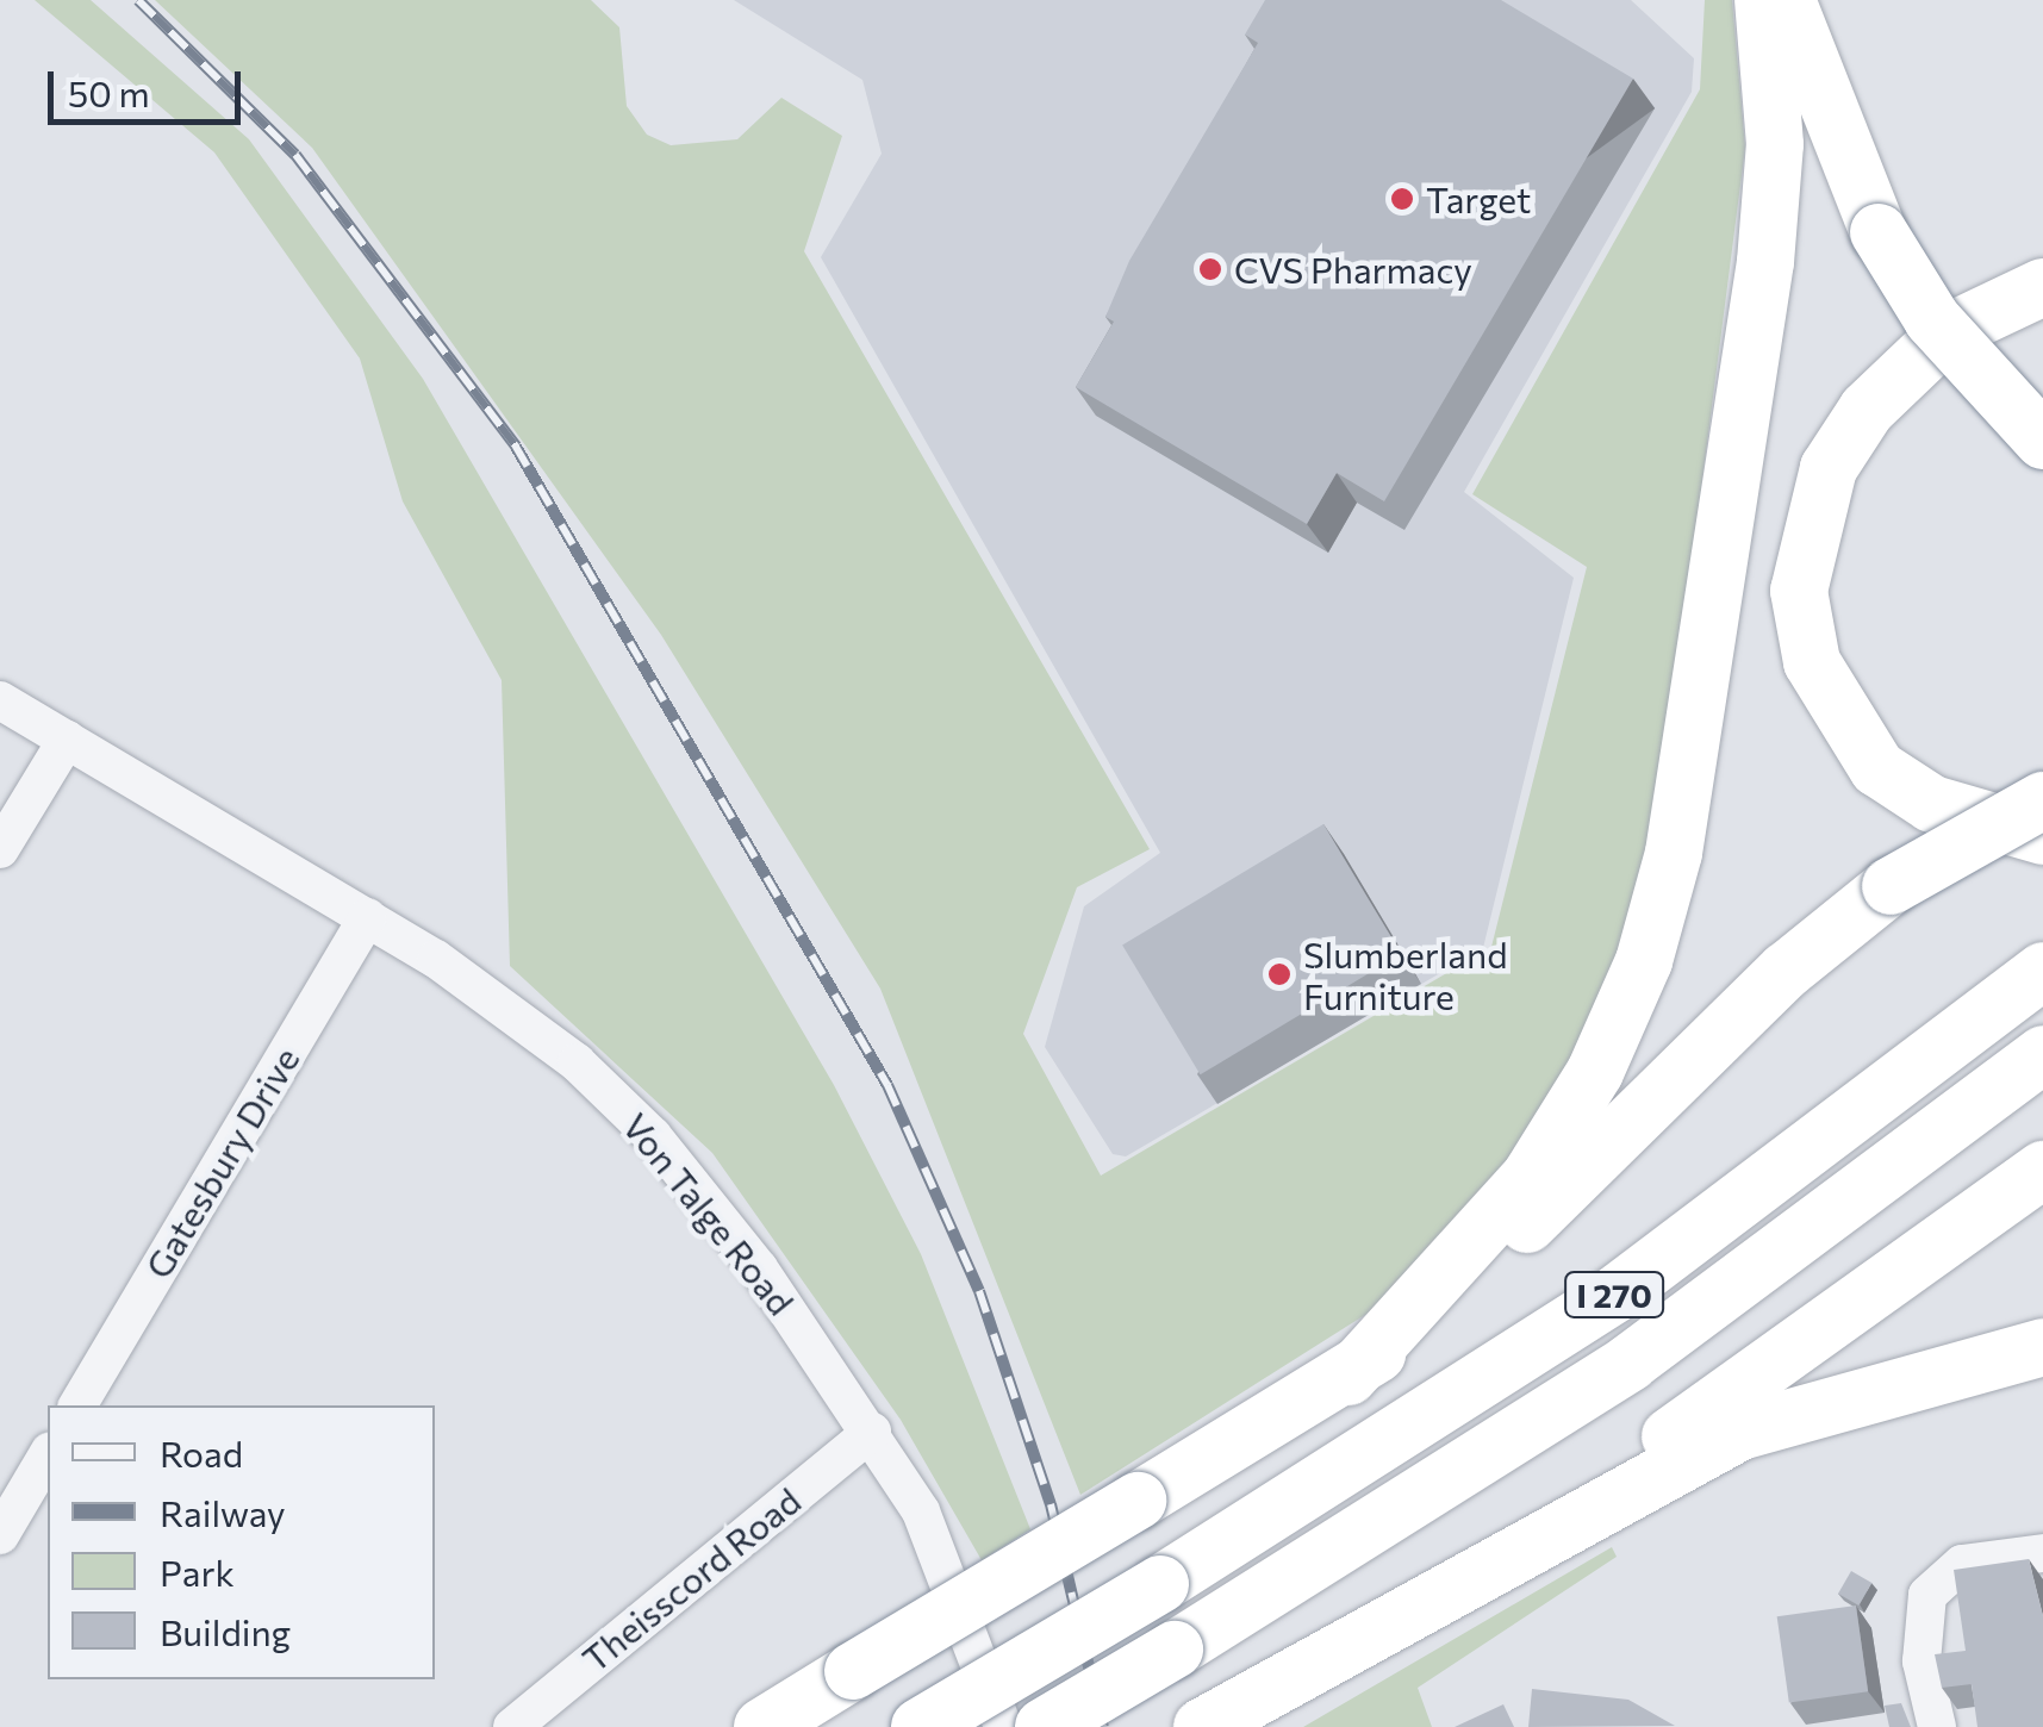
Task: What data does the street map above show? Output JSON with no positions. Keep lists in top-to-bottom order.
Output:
{
  "streets": {
    "highway": ["I 270"],
    "street": ["Gatesbury Drive", "Von Talge Road", "Theisscord Road"]
  },
  "crossings": [
    ["Gatesbury Drive", "Von Talge Road"],
    ["Von Talge Road", "Theisscord Road"]
  ],
  "places": ["Target", "CVS Pharmacy", "Slumberland Furniture"],
  "legend": [
    "Road",
    "Railway",
    "Park",
    "Building"
  ],
  "scale_bar": "50 m"
}
